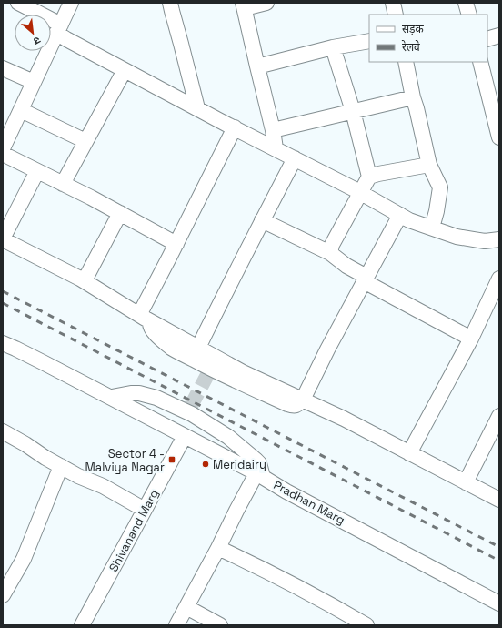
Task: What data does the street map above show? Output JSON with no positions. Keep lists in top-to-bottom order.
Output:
{
  "streets": {
    "street": ["Pradhan Marg", "Shivanand Marg"]
  },
  "crossings": [
    ["Pradhan Marg", "Shivanand Marg"]
  ],
  "places": {
    "transit": ["Sector 4 - Malviya Nagar"],
    "other": ["Meridairy"]
  },
  "legend": ["सड़क", "रेलवे"],
  "north": "bottom right"
}
